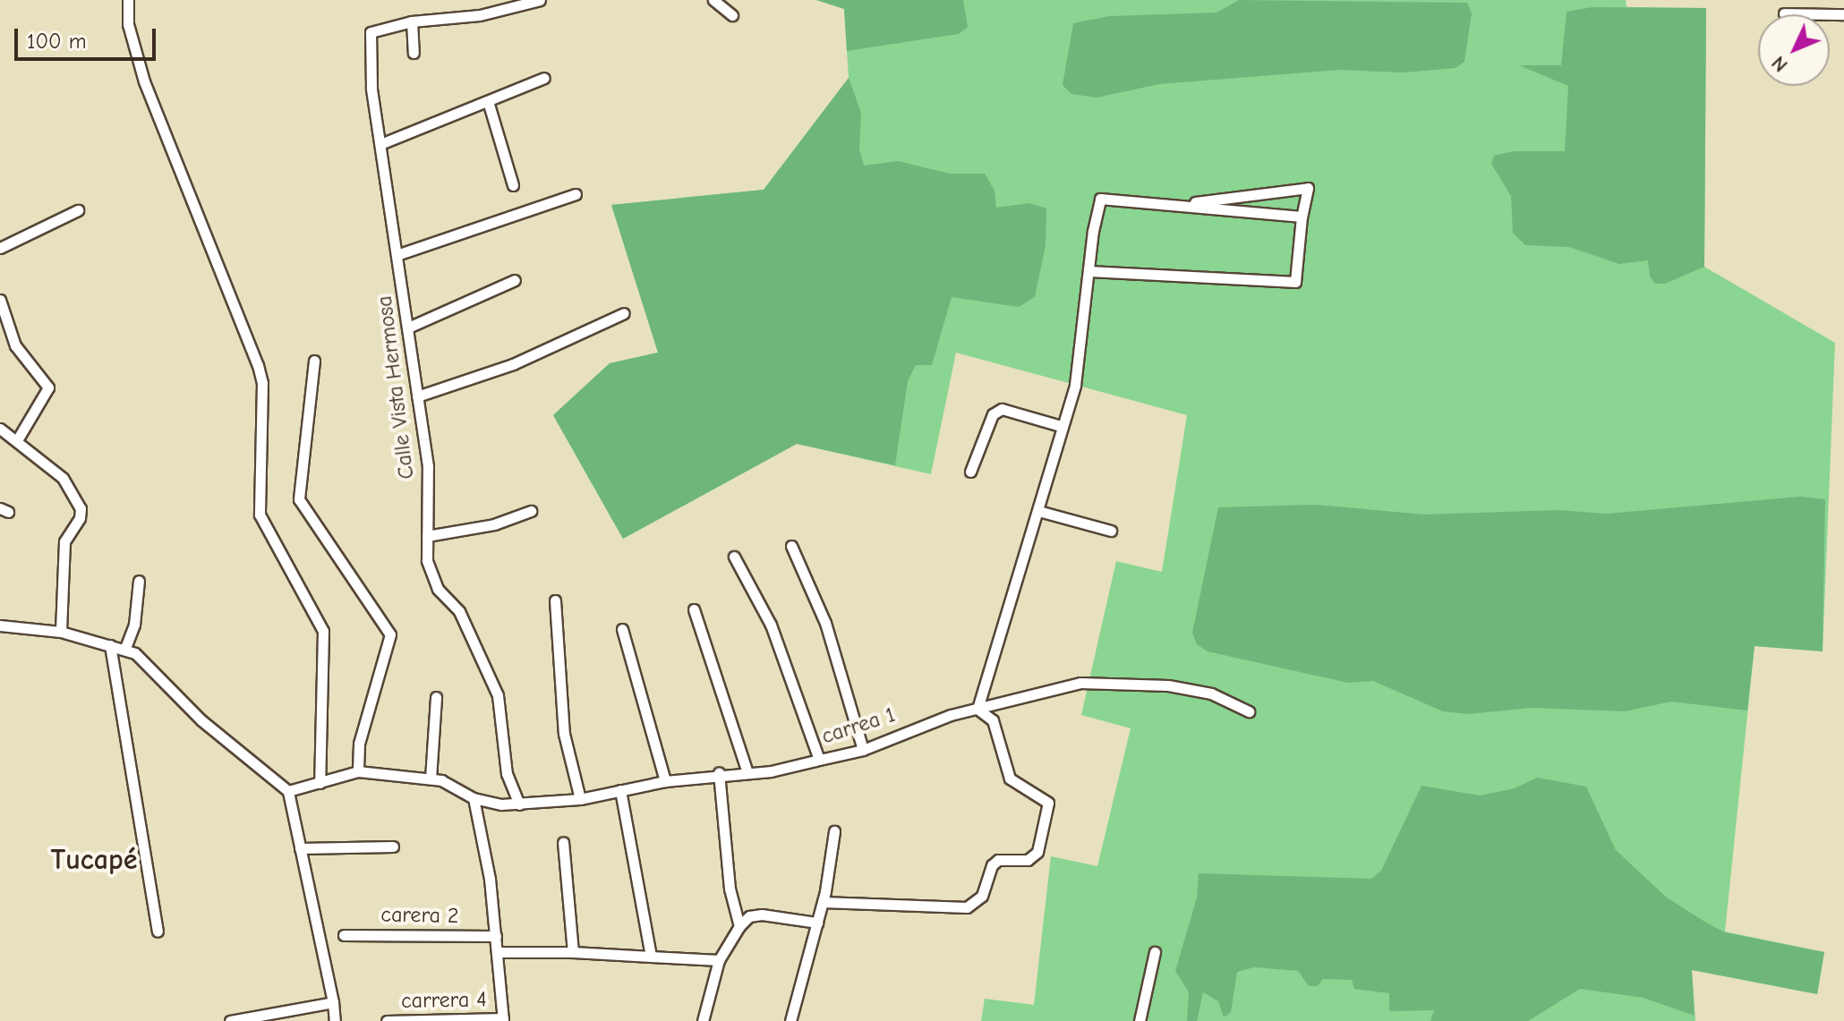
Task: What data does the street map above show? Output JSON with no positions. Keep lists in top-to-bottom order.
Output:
{
  "streets": {
    "street": [
      "Calle Vista Hermosa",
      "carrea 1",
      "carera 2",
      "carrera 4"
    ]
  },
  "crossings": [
    ["Calle Vista Hermosa", "carrea 1"]
  ],
  "districts": ["Tucapé"],
  "scale_bar": "100 m",
  "north": "bottom left"
}
